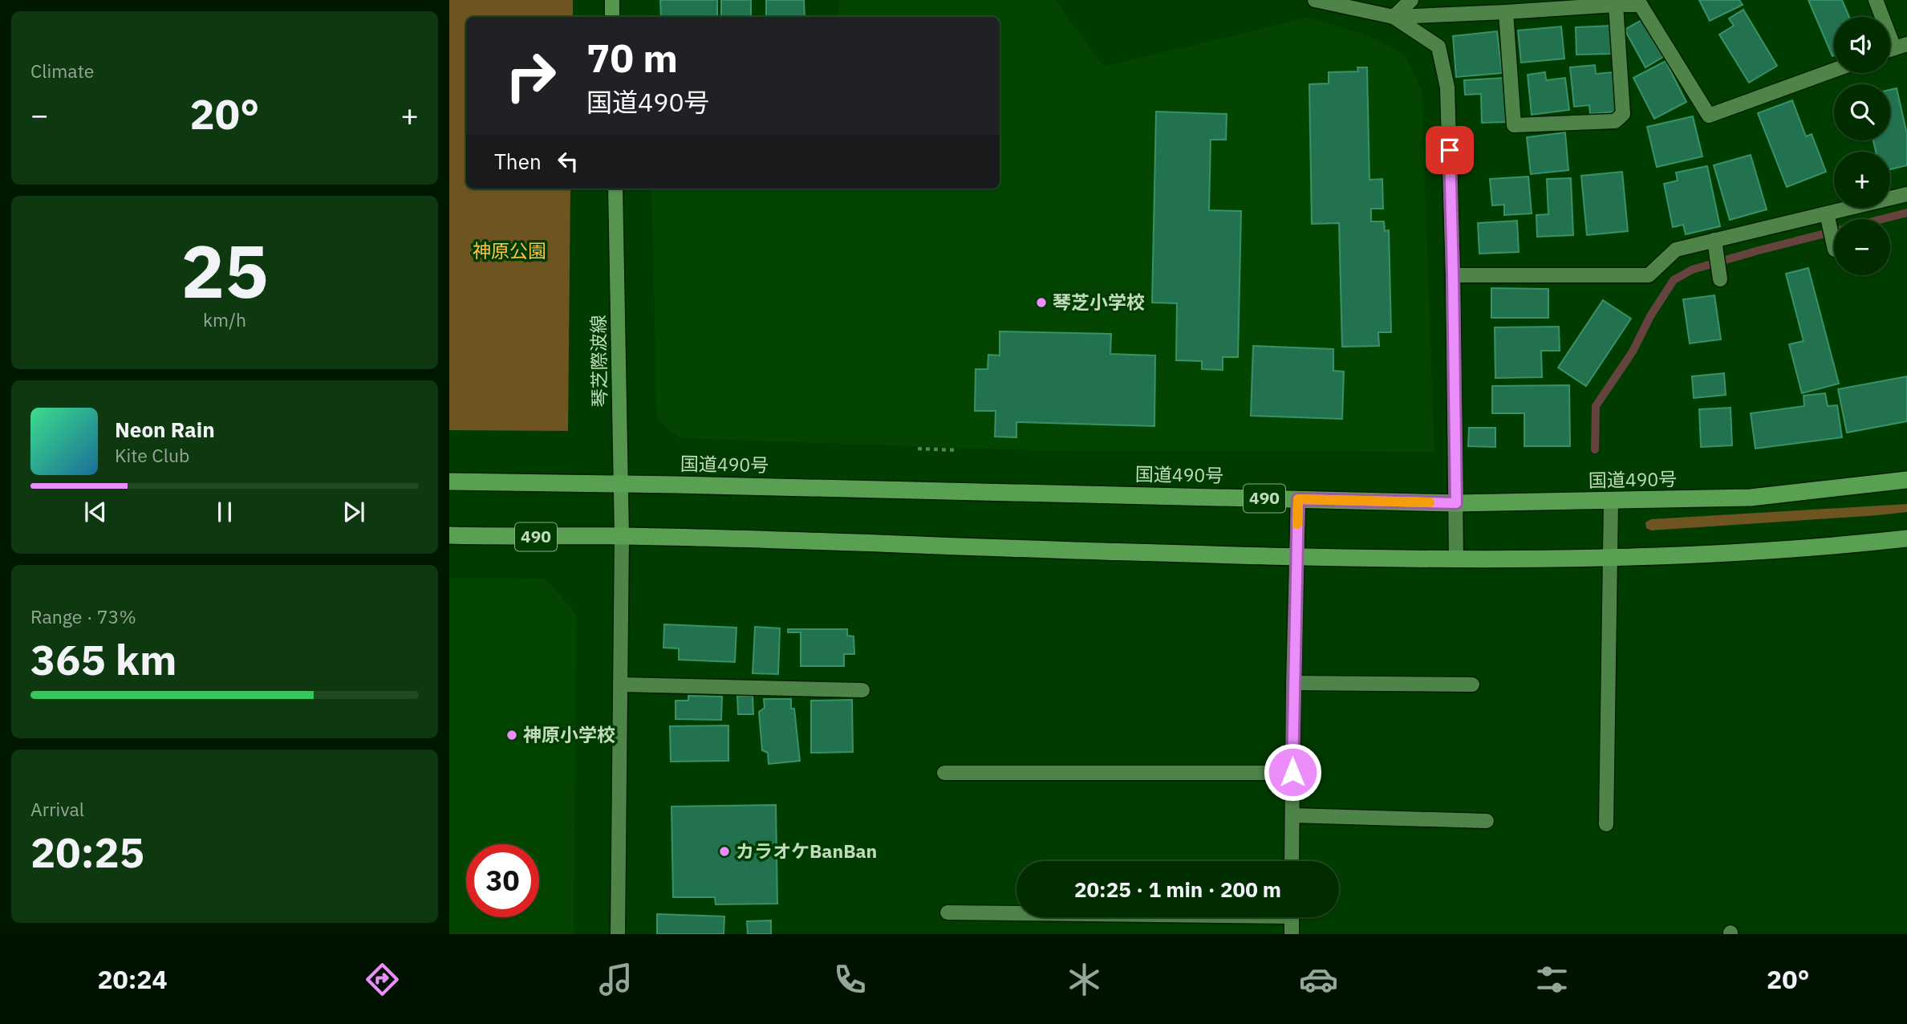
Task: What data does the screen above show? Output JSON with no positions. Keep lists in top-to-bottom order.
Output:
{
  "streets": {
    "highway": ["国道490号", "490"],
    "main road": ["琴芝際波線"]
  },
  "crossings": [
    ["琴芝際波線", "国道490号"],
    ["琴芝際波線", "490"]
  ],
  "parks": ["神原公園"],
  "places": ["琴芝小学校", "神原小学校", "カラオケBanBan"],
  "page": {
    "tile": [
      "Climate",
      ["25", "km/h"],
      ["Range · 73%", "365 km"],
      ["Arrival", "20:25"]
    ],
    "map_buttons": ["+", "−"],
    "turn": ["70 m", "国道490号"],
    "heat": ["−", "20°", "+"],
    "then": "Then",
    "song": ["Neon Rain", "Kite Club"],
    "limit": "30",
    "trip": "20:25 · 1 min · 200 m",
    "tabs": ["20:24", "20°"]
  }
}
